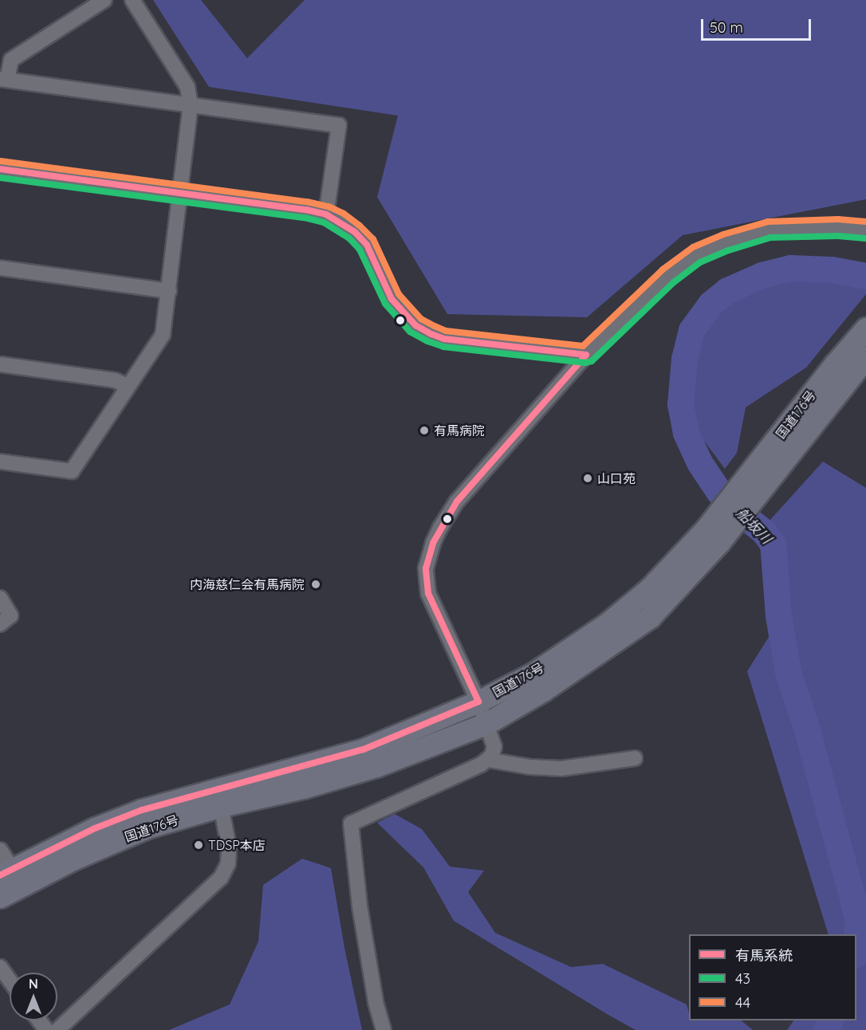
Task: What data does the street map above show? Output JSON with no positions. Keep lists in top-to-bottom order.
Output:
{
  "streets": {
    "highway": ["国道176号"]
  },
  "water": ["船坂川"],
  "places": [
    "有馬病院",
    "山口苑",
    "内海慈仁会有馬病院",
    "TDSP本店"
  ],
  "lines": ["transit line 44", "transit line 有馬系統", "transit line 43"],
  "legend": ["有馬系統", "43", "44"],
  "scale_bar": "50 m",
  "north": "top"
}
